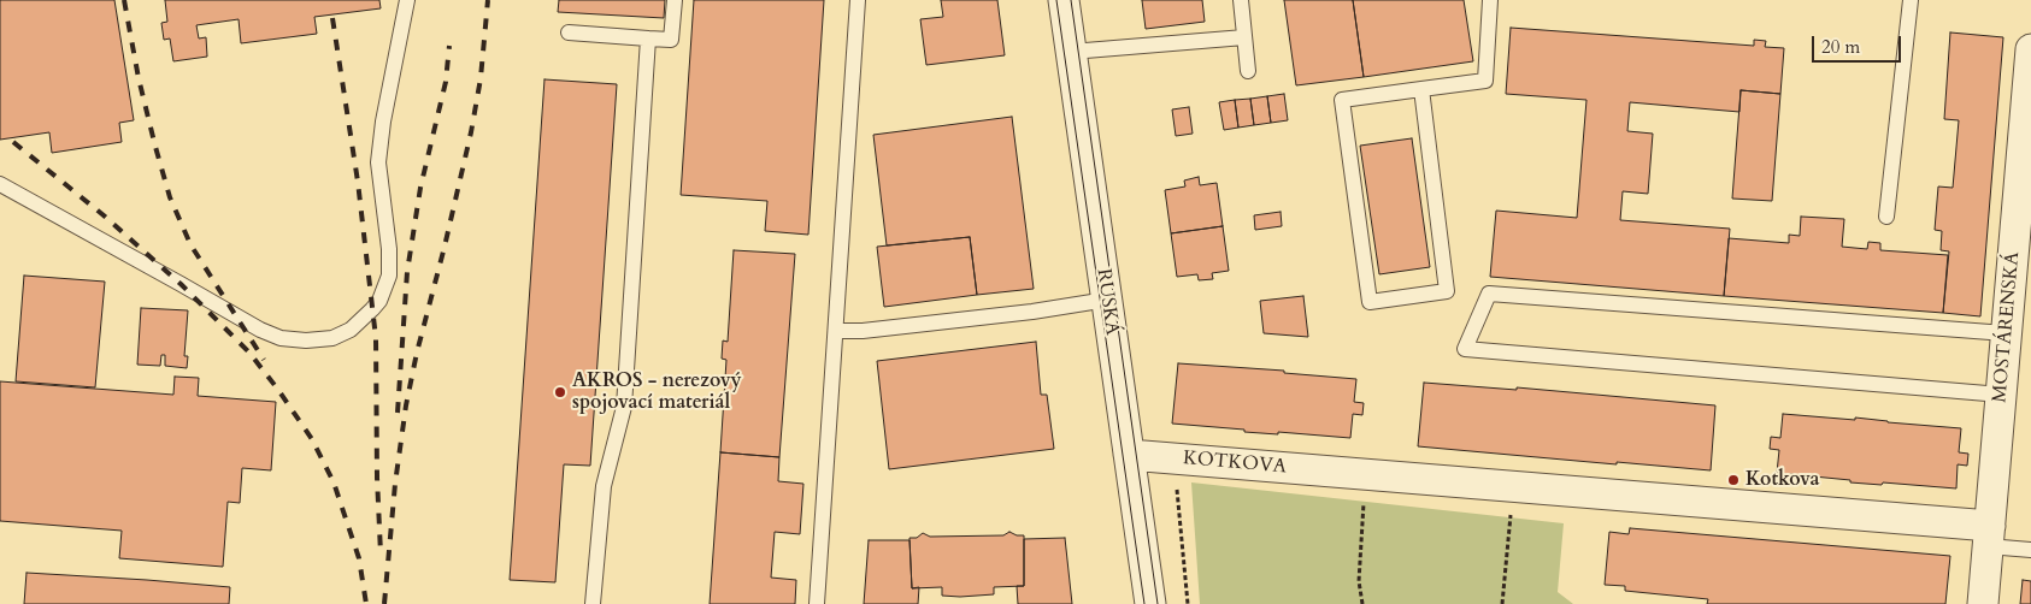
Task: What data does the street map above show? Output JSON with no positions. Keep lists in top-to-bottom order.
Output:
{
  "streets": {
    "street": ["RUSKÁ", "MOSTÁRENSKÁ", "KOTKOVA"]
  },
  "crossings": [
    ["RUSKÁ", "KOTKOVA"],
    ["MOSTÁRENSKÁ", "KOTKOVA"]
  ],
  "places": ["AKROS - nerezový spojovací materiál", "Kotkova"],
  "scale_bar": "20 m"
}
